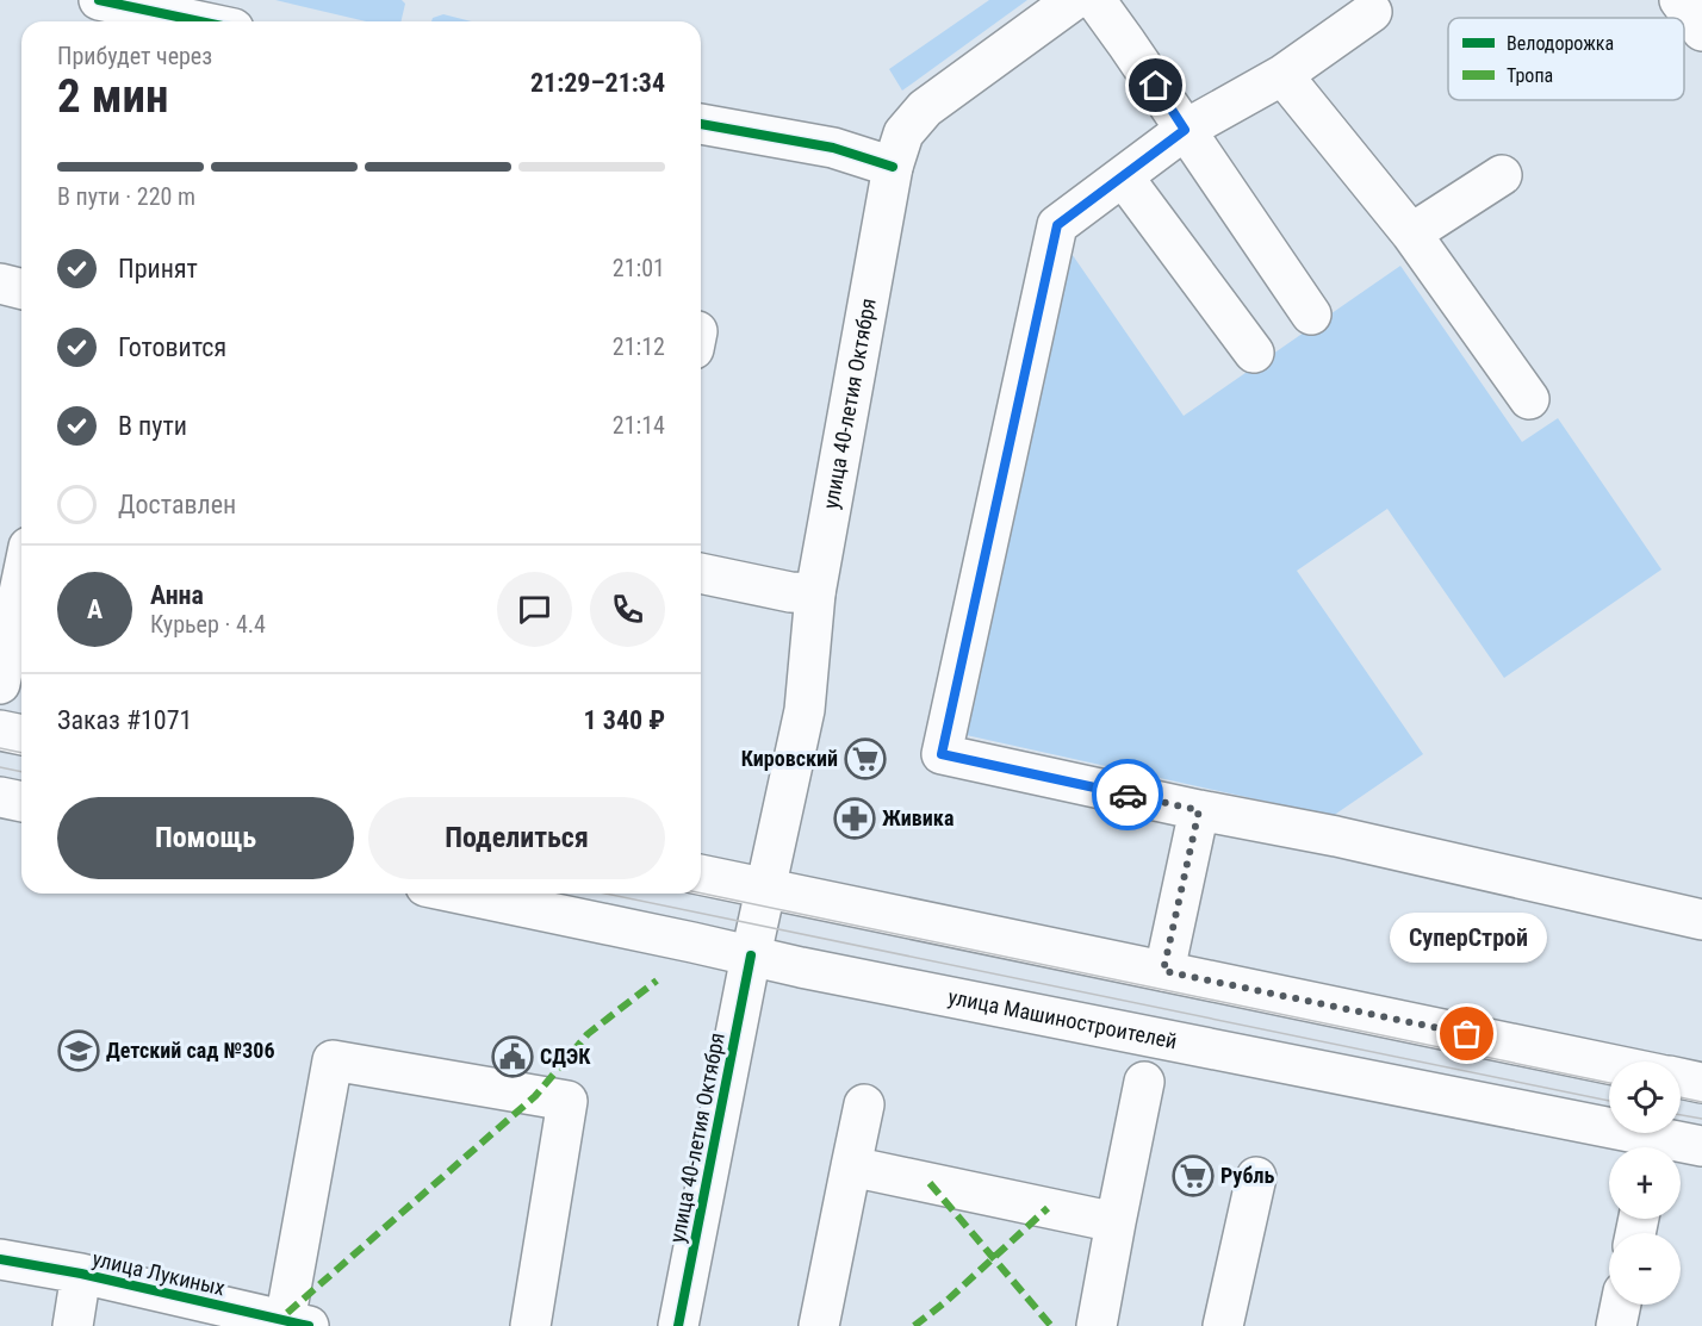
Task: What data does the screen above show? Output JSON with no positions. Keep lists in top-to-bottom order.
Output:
{
  "streets": {
    "main road": ["улица 40-летия Октября", "улица Машиностроителей", "улица Лукиных"]
  },
  "crossings": [
    ["улица 40-летия Октября", "улица Машиностроителей"]
  ],
  "places": {
    "supermarket": ["Кировский", "Рубль"],
    "pharmacy": ["Живика"],
    "other": ["СуперСтрой"],
    "school or university": ["Детский сад №306"],
    "public building": ["СДЭК"]
  },
  "legend": ["Велодорожка", "Тропа"],
  "page": {
    "heading": ["2 мин", "Прибудет через", "21:29–21:34"],
    "panel": [
      "Анна",
      "Курьер · 4.4",
      "Заказ #1071",
      "1 340 ₽"
    ],
    "bar": "В пути · 220 m",
    "list": [
      ["Принят", "21:01"],
      ["Готовится", "21:12"],
      ["В пути", "21:14"],
      "Доставлен"
    ],
    "round": "А",
    "buttons": ["Помощь", "Поделиться"],
    "bubble": "СуперСтрой",
    "map_buttons": ["+", "−"]
  }
}
